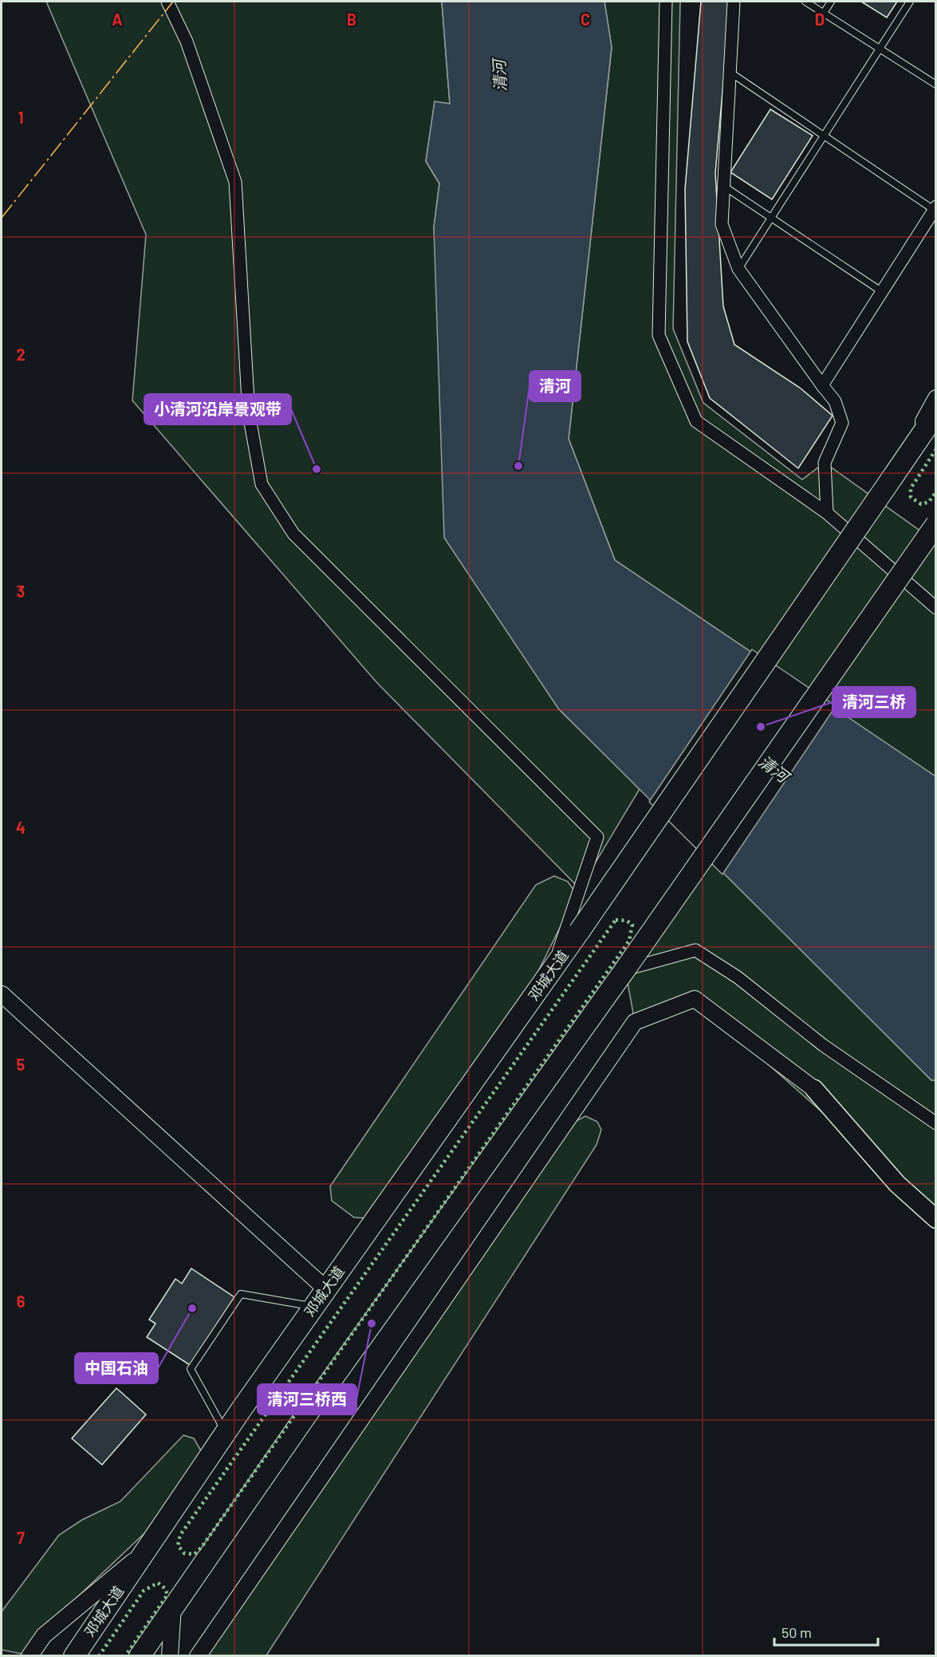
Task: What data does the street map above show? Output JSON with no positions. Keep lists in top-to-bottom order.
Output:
{
  "streets": {
    "highway": ["邓城大道"]
  },
  "water": ["清河"],
  "places": [
    "清河",
    "小清河沿岸景观带",
    "清河三桥",
    "中国石油",
    "清河三桥西"
  ],
  "scale_bar": "50 m",
  "grid": {
    "columns": [
      "A",
      "B",
      "C",
      "D"
    ],
    "rows": [
      "1",
      "2",
      "3",
      "4",
      "5",
      "6",
      "7"
    ]
  }
}
